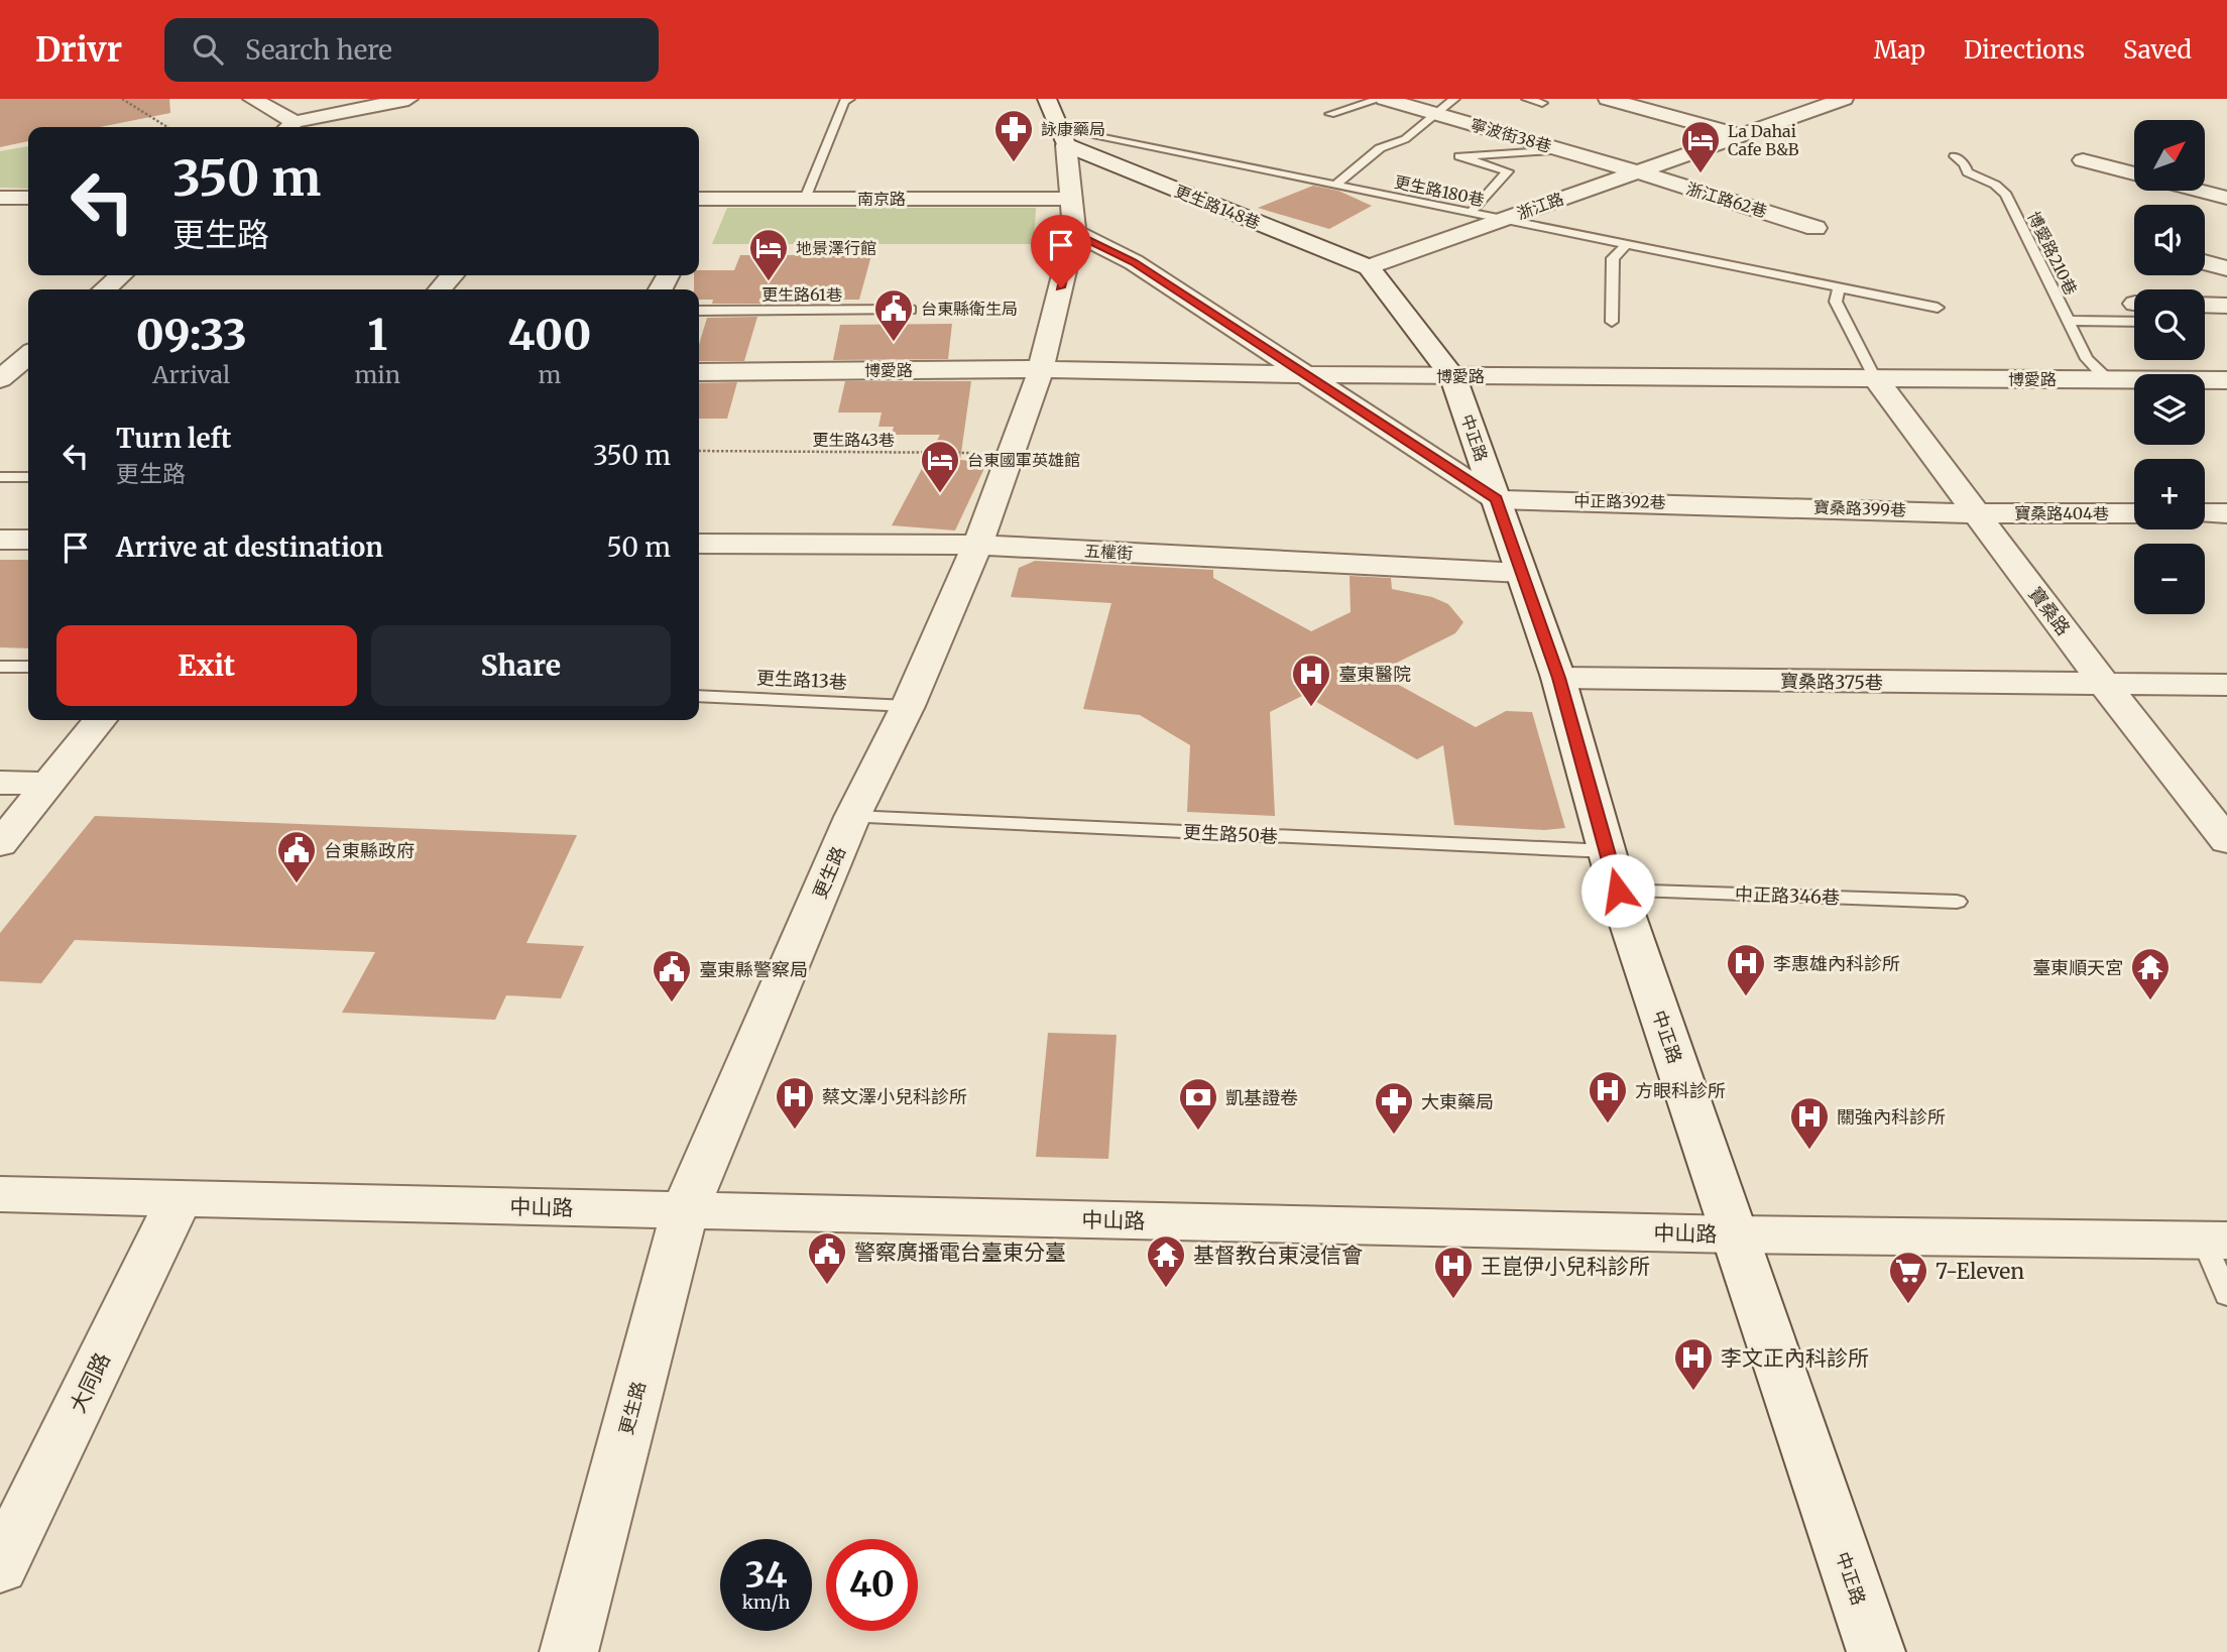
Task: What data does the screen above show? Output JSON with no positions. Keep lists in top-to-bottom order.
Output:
{
  "streets": {
    "street": [
      "寧波街38巷",
      "南京路",
      "浙江路62巷",
      "浙江路",
      "更生路148巷",
      "博愛路",
      "中正路",
      "中正路392巷",
      "寶桑路399巷",
      "寶桑路404巷",
      "五權街",
      "寶桑路",
      "寶桑路375巷",
      "更生路",
      "中山路",
      "大同路"
    ],
    "lane": [
      "更生路180巷",
      "博愛路210巷",
      "更生路61巷",
      "更生路13巷",
      "更生路50巷",
      "中正路346巷"
    ],
    "path": ["更生路43巷"]
  },
  "crossings": [
    ["寧波街38巷", "浙江路62巷"],
    ["寧波街38巷", "浙江路"],
    ["更生路180巷", "浙江路"],
    ["更生路180巷", "更生路148巷"],
    ["更生路180巷", "更生路"],
    ["南京路", "更生路"],
    ["浙江路62巷", "浙江路"],
    ["浙江路", "更生路148巷"],
    ["更生路148巷", "更生路"],
    ["博愛路210巷", "博愛路"],
    ["博愛路", "中正路"],
    ["博愛路", "寶桑路"],
    ["博愛路", "更生路"],
    ["中正路", "中正路392巷"],
    ["中正路", "五權街"],
    ["中正路", "寶桑路375巷"],
    ["中正路", "更生路50巷"],
    ["中正路", "更生路"],
    ["中正路", "中正路346巷"],
    ["中正路", "中山路"],
    ["更生路43巷", "更生路"],
    ["中正路392巷", "寶桑路399巷"],
    ["寶桑路399巷", "寶桑路404巷"],
    ["寶桑路399巷", "寶桑路"],
    ["寶桑路404巷", "寶桑路"],
    ["五權街", "更生路"],
    ["寶桑路", "寶桑路375巷"],
    ["更生路13巷", "更生路"],
    ["更生路50巷", "更生路"],
    ["更生路", "中山路"],
    ["中山路", "大同路"]
  ],
  "places": {
    "pharmacy": ["詠康藥局", "大東藥局"],
    "hotel": ["La Dahai Cafe B&B", "地景澤行館", "台東國軍英雄館"],
    "public building": [
      "台東縣衛生局",
      "台東縣政府",
      "臺東縣警察局",
      "警察廣播電台臺東分臺"
    ],
    "hospital": [
      "臺東醫院",
      "李惠雄內科診所",
      "方眼科診所",
      "蔡文澤小兒科診所",
      "關強內科診所",
      "王崑伊小兒科診所",
      "李文正內科診所"
    ],
    "temple": ["臺東順天宮", "基督教台東浸信會"],
    "bank": ["凱基證卷"],
    "supermarket": ["7-Eleven"]
  },
  "north": "top right",
  "page": {
    "header": "Drivr",
    "search": "Search here",
    "nav": ["Map", "Directions", "Saved"],
    "map_buttons": ["+", "−"],
    "turn": ["350 m", "更生路"],
    "eta": [
      "09:33",
      "Arrival",
      "1",
      "min",
      "400",
      "m"
    ],
    "list": [
      {
        "name": "Turn left",
        "note": "更生路",
        "value": "350 m"
      },
      {
        "name": "Arrive at destination",
        "value": "50 m"
      }
    ],
    "buttons": ["Exit", "Share"],
    "speed": "34 km/h",
    "limit": "40"
  }
}
